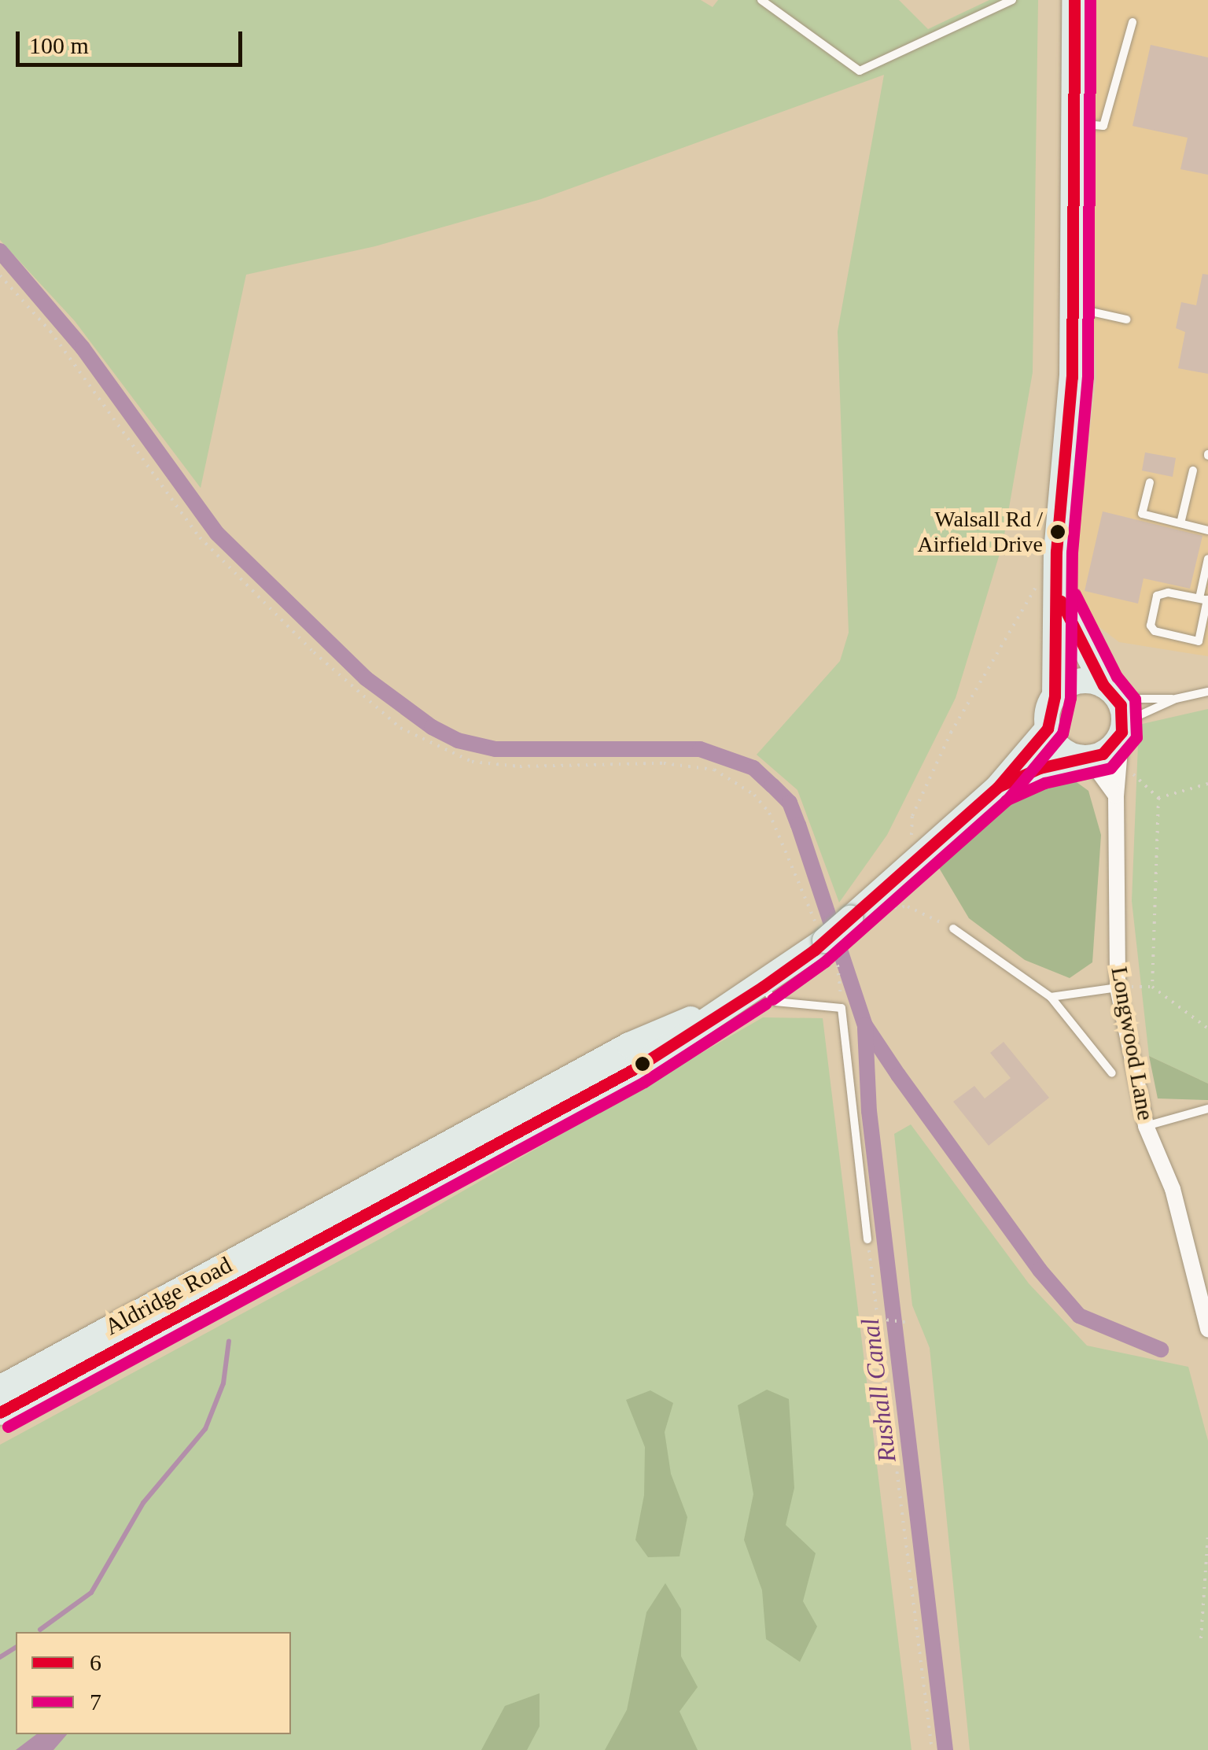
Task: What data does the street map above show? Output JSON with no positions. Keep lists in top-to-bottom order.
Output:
{
  "streets": {
    "main road": ["Aldridge Road"],
    "street": ["Longwood Lane"]
  },
  "crossings": [
    ["Longwood Lane", "Aldridge Road"]
  ],
  "water": ["Rushall Canal"],
  "places": ["Walsall Rd / Airfield Drive"],
  "lines": ["transit line 6", "transit line 7"],
  "legend": ["6", "7"],
  "scale_bar": "100 m"
}
